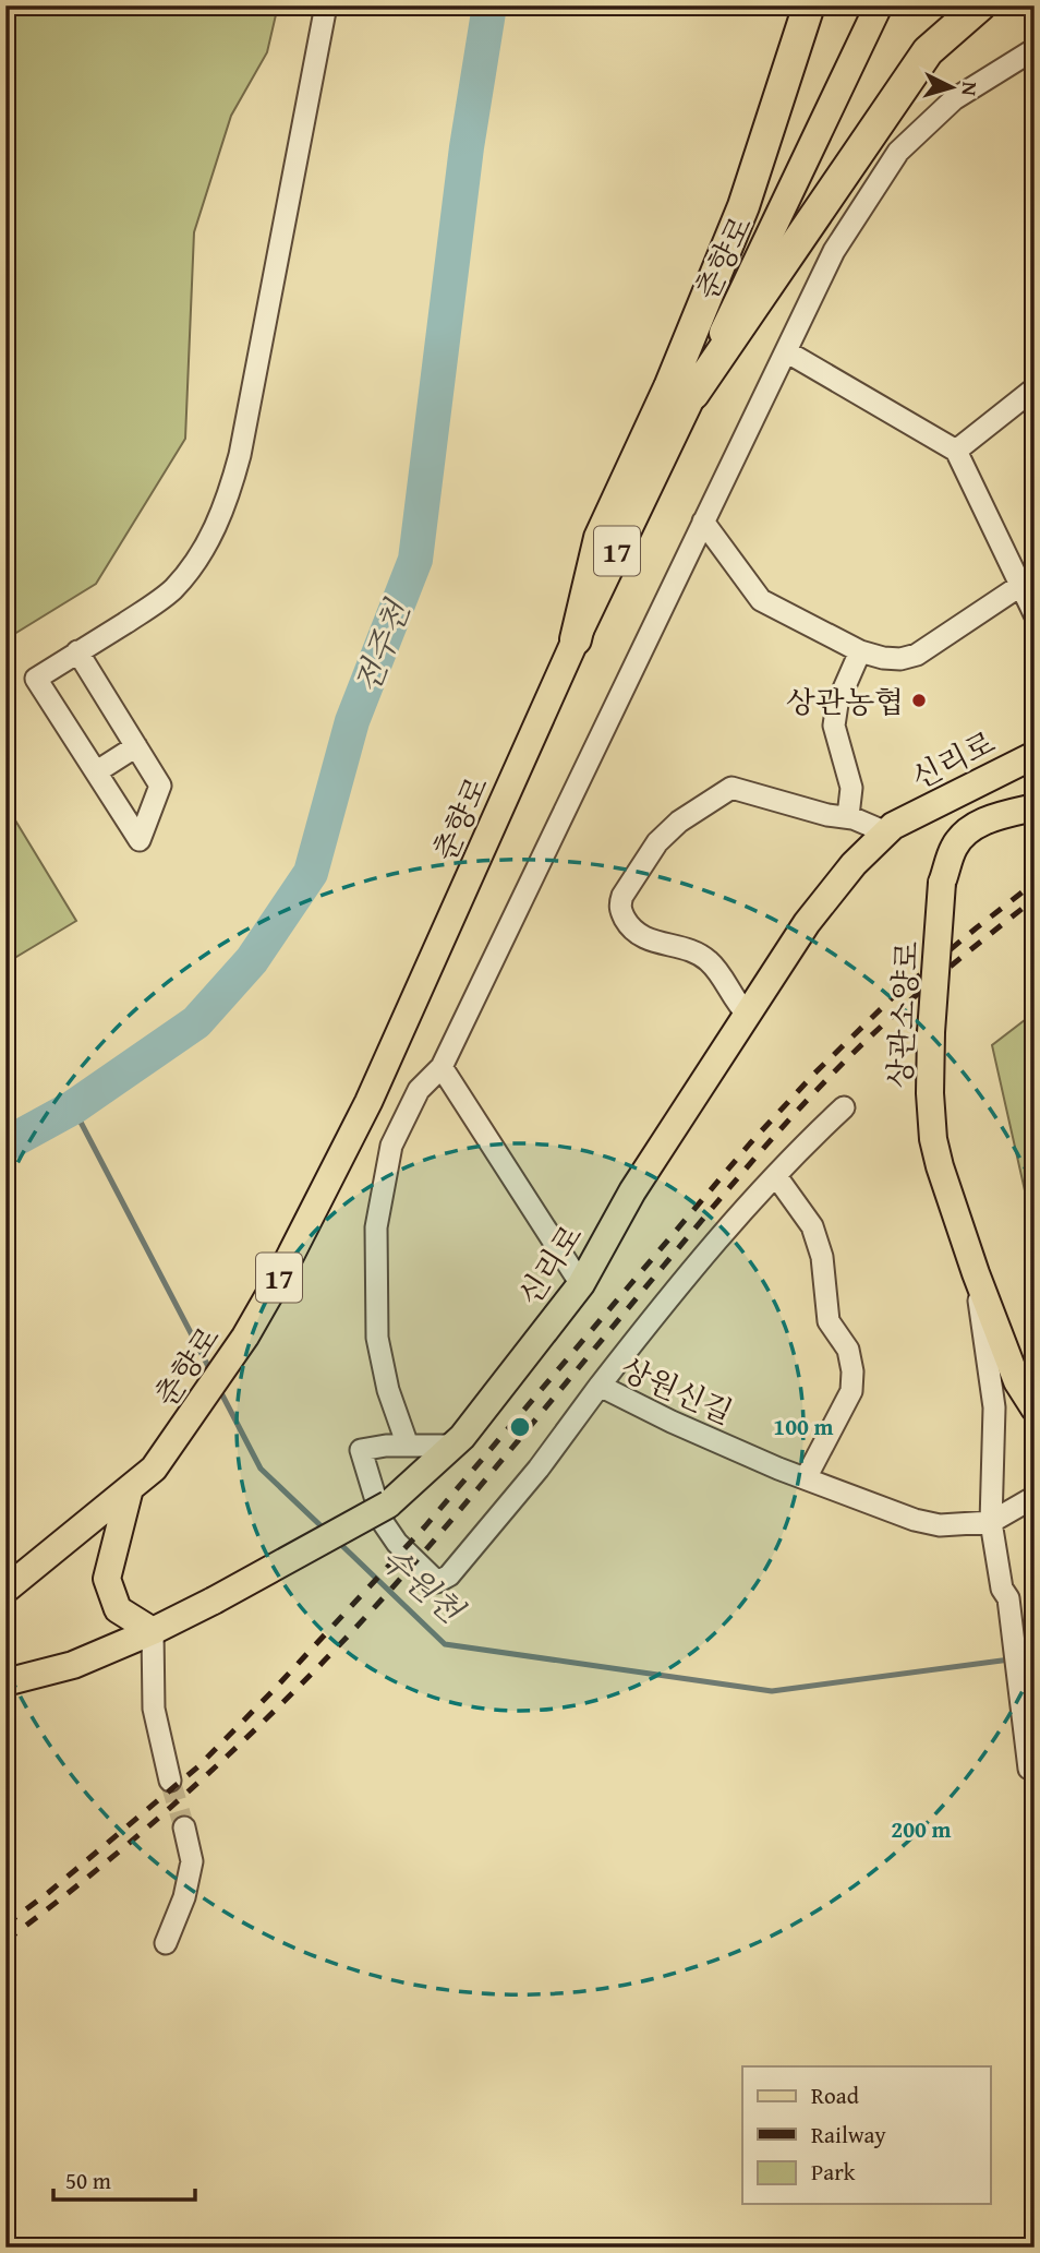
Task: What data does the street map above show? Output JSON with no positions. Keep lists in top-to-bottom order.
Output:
{
  "streets": {
    "main road": [
      "춘향로",
      "17",
      "신리로",
      "상관소양로"
    ],
    "street": ["상원신길"]
  },
  "crossings": [
    ["신리로", "상원신길"],
    ["상관소양로", "상원신길"]
  ],
  "water": ["전주천", "수원천"],
  "places": ["상관농협"],
  "legend": ["Road", "Railway", "Park"],
  "scale_bar": "50 m",
  "north": "right",
  "rings": ["100 m", "200 m"]
}
